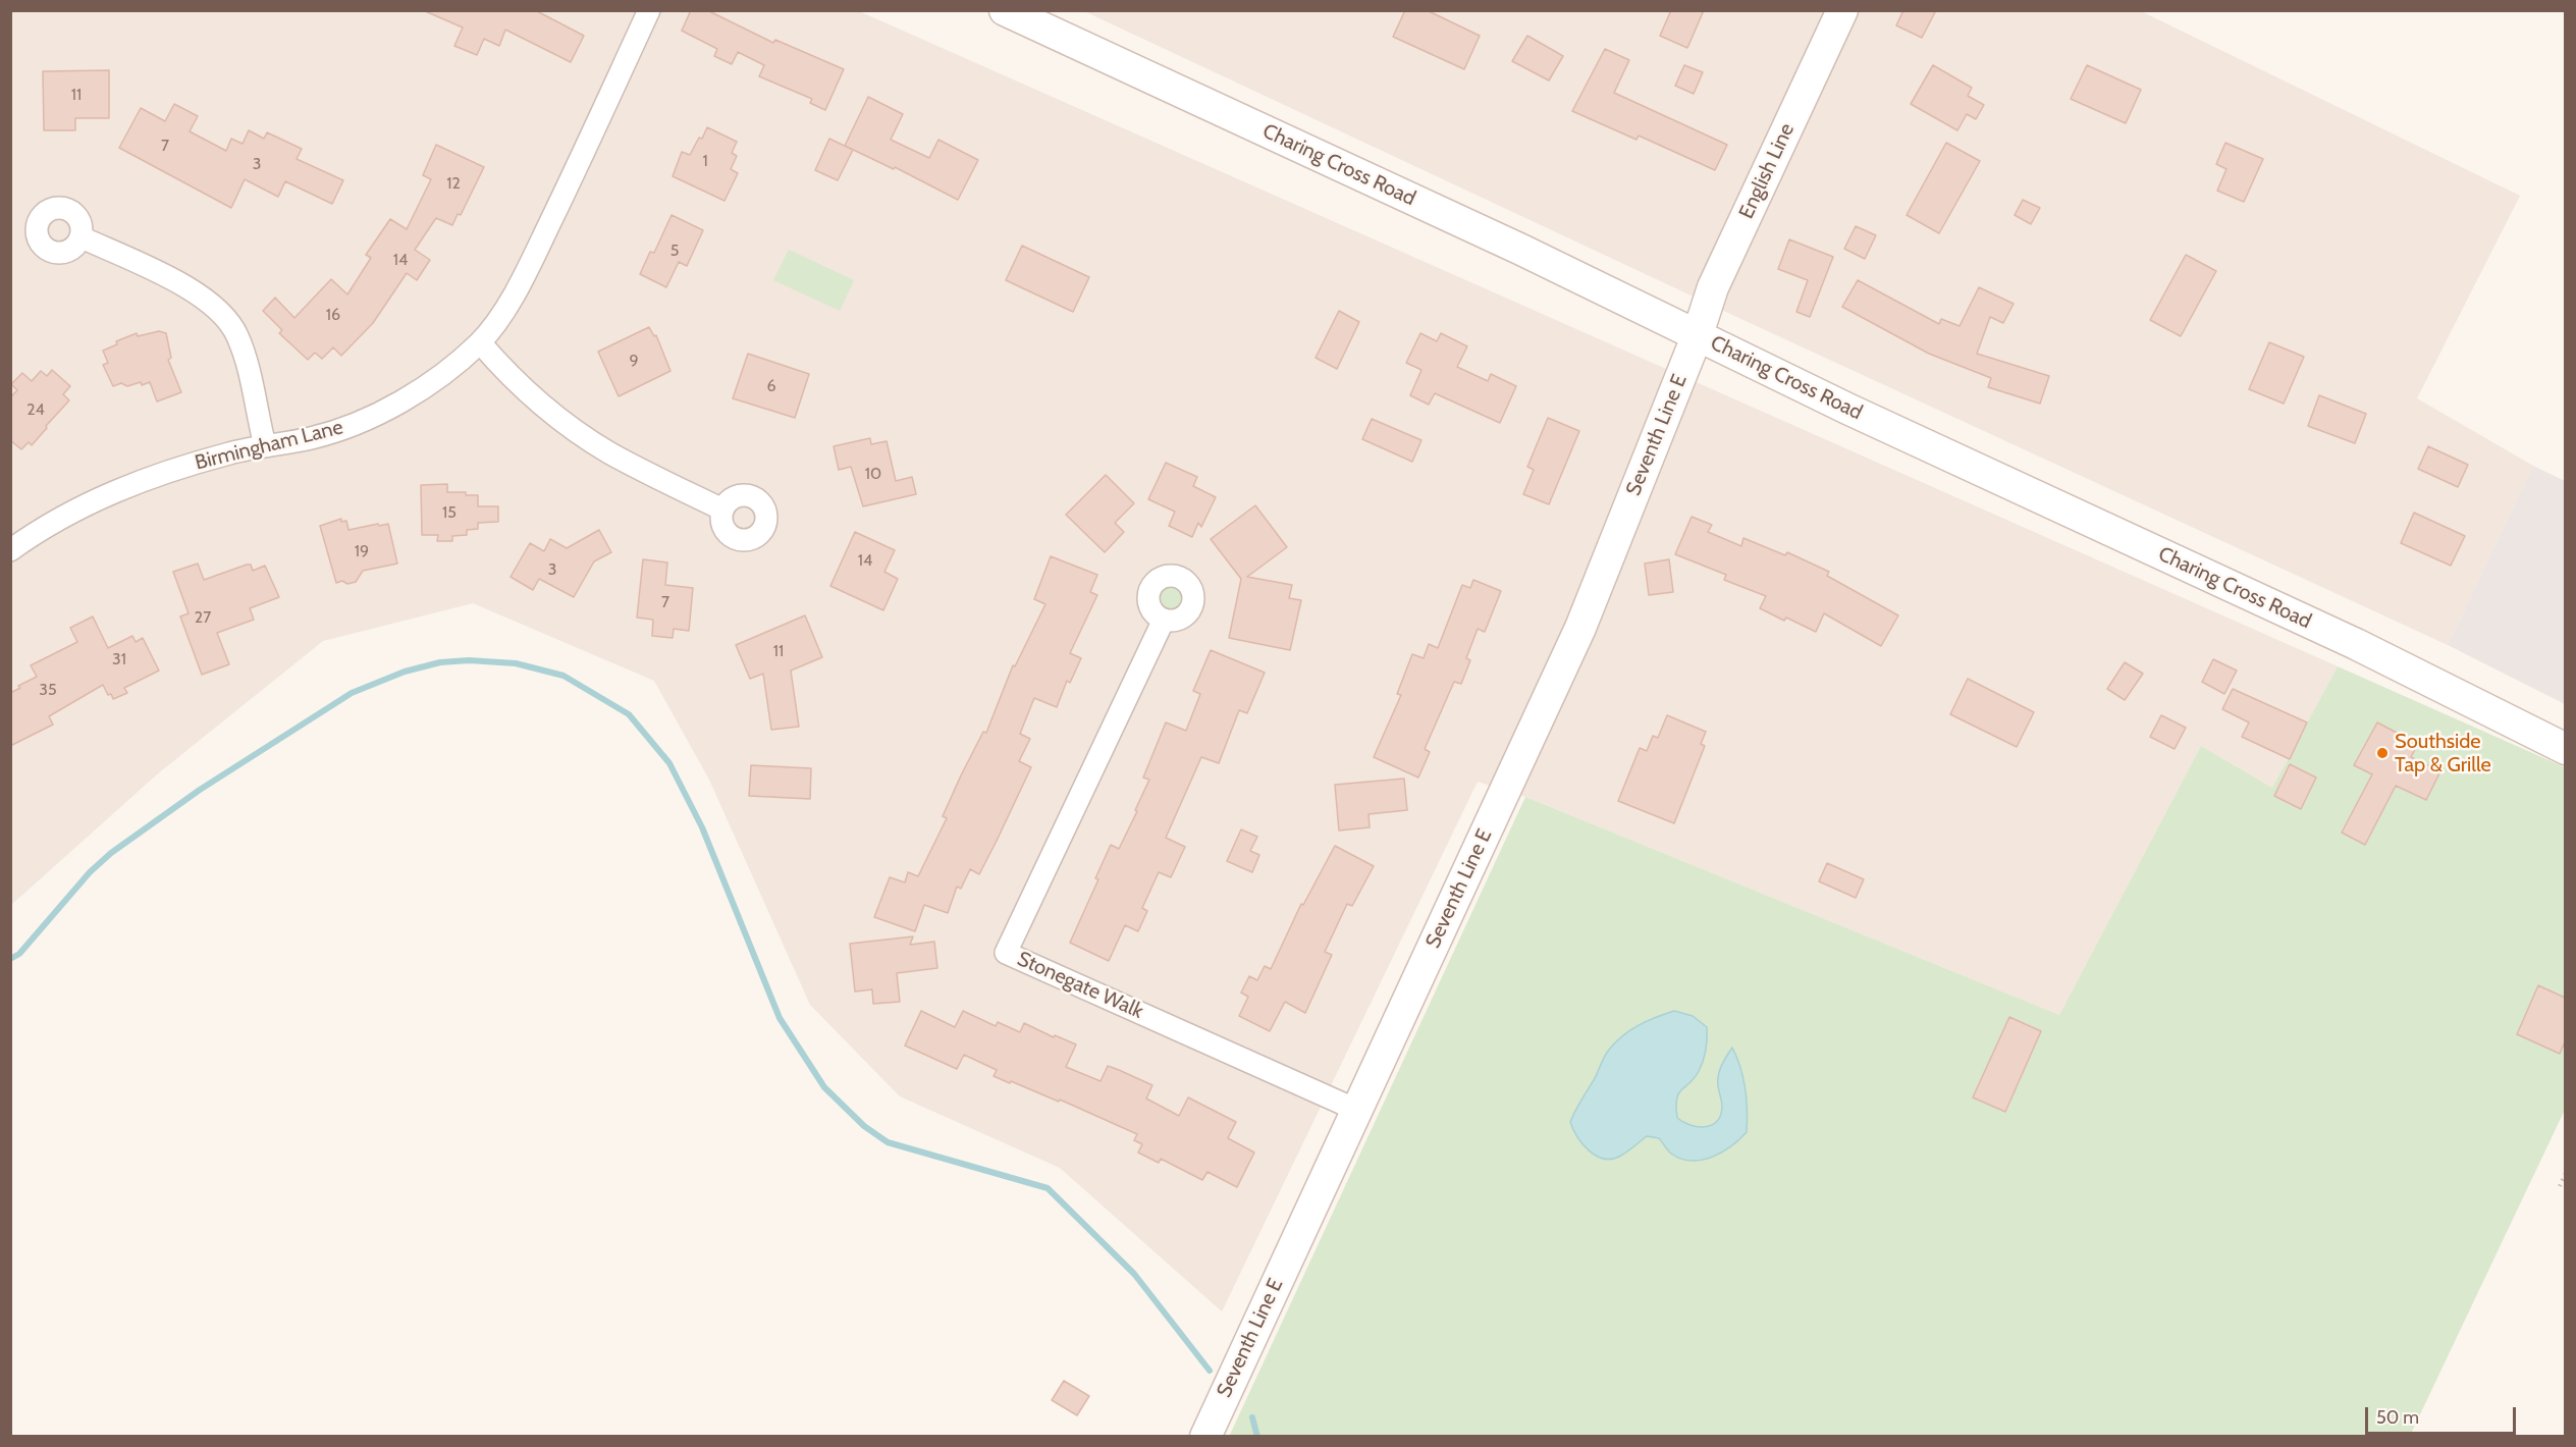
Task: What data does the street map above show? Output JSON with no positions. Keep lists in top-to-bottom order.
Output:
{
  "streets": {
    "main road": ["Charing Cross Road", "English Line", "Seventh Line E"],
    "street": ["Birmingham Lane", "Stonegate Walk"]
  },
  "crossings": [
    ["Charing Cross Road", "English Line"],
    ["Charing Cross Road", "Seventh Line E"],
    ["English Line", "Seventh Line E"],
    ["Seventh Line E", "Stonegate Walk"]
  ],
  "places": ["Southside Tap & Grille"],
  "house_numbers": [
    "11",
    "7",
    "1",
    "3",
    "12",
    "5",
    "14",
    "16",
    "9",
    "6",
    "24",
    "10",
    "15",
    "19",
    "14",
    "3",
    "7",
    "27",
    "11",
    "31",
    "35"
  ],
  "scale_bar": "50 m"
}
